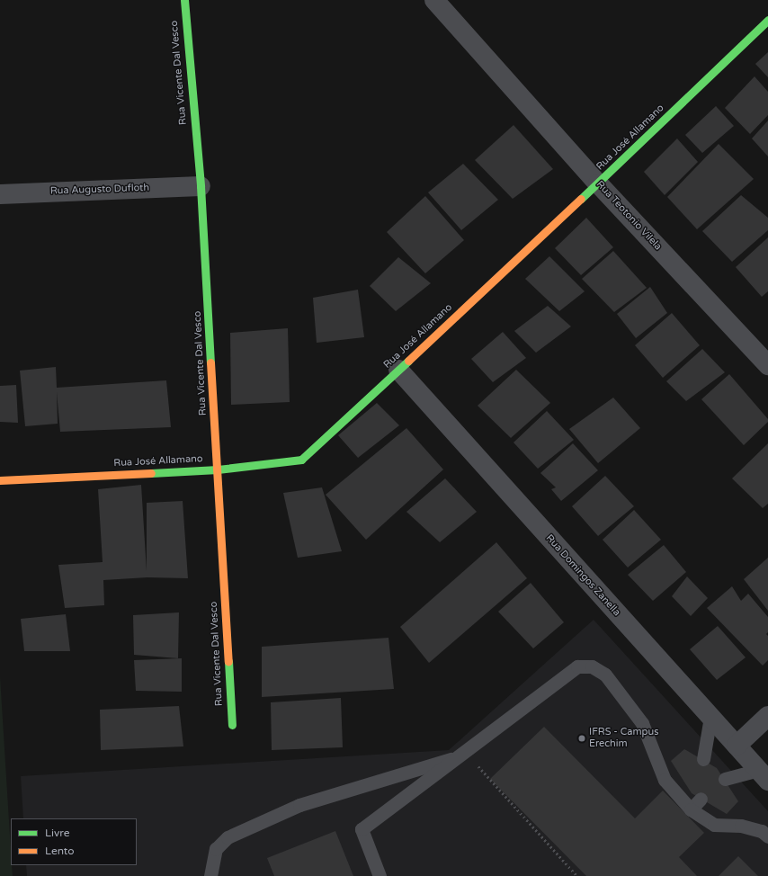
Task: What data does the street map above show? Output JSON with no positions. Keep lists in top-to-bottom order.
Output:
{
  "streets": {
    "street": [
      "Rua Vicente Dal Vesco",
      "Rua José Allamano",
      "Rua Augusto Dufloth",
      "Rua Teotonio Vilela",
      "Rua Domingos Zanella"
    ]
  },
  "crossings": [
    ["Rua Vicente Dal Vesco", "Rua José Allamano"],
    ["Rua Vicente Dal Vesco", "Rua Augusto Dufloth"],
    ["Rua José Allamano", "Rua Teotonio Vilela"],
    ["Rua José Allamano", "Rua Domingos Zanella"]
  ],
  "places": ["IFRS - Campus Erechim"],
  "legend": ["Livre", "Lento"]
}
